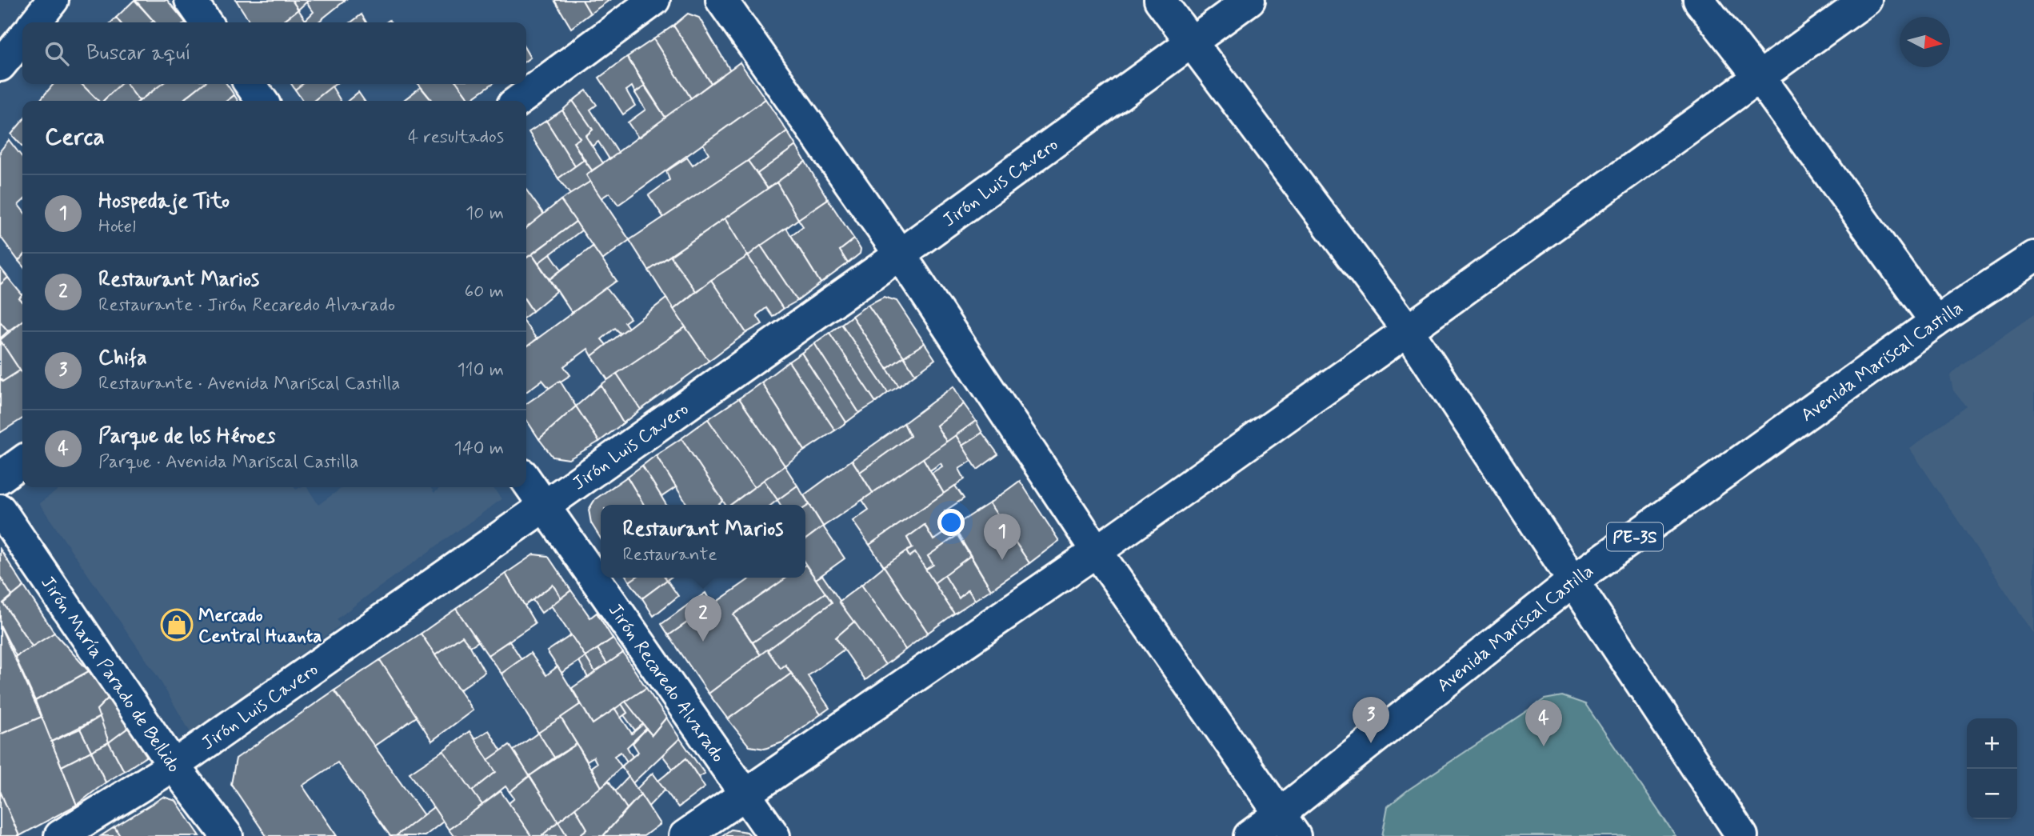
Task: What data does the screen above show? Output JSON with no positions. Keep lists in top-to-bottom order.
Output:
{
  "streets": {
    "main road": [
      "Jirón Luis Cavero",
      "Avenida Mariscal Castilla",
      "PE-3S",
      "Jirón María Parado de Bellido",
      "Jirón Recaredo Alvarado"
    ]
  },
  "crossings": [
    ["Jirón Luis Cavero", "Jirón María Parado de Bellido"],
    ["Jirón Luis Cavero", "Jirón Recaredo Alvarado"]
  ],
  "places": {
    "shop": ["Mercado Central Huanta"]
  },
  "north": "right",
  "page": {
    "search": "Buscar aquí",
    "heading": ["Cerca", "4 resultados"],
    "list": [
      {
        "mark": "1",
        "name": "Hospedaje Tito",
        "note": "Hotel",
        "value": "10 m"
      },
      {
        "mark": "2",
        "name": "Restaurant Marios",
        "note": "Restaurante · Jirón Recaredo Alvarado",
        "value": "60 m"
      },
      {
        "mark": "3",
        "name": "Chifa",
        "note": "Restaurante · Avenida Mariscal Castilla",
        "value": "110 m"
      },
      {
        "mark": "4",
        "name": "Parque de los Héroes",
        "note": "Parque · Avenida Mariscal Castilla",
        "value": "140 m"
      }
    ],
    "popup": ["Restaurant Marios", "Restaurante"],
    "pins": [
      "1",
      "2",
      "3",
      "4"
    ],
    "map_buttons": ["+", "−"]
  }
}
